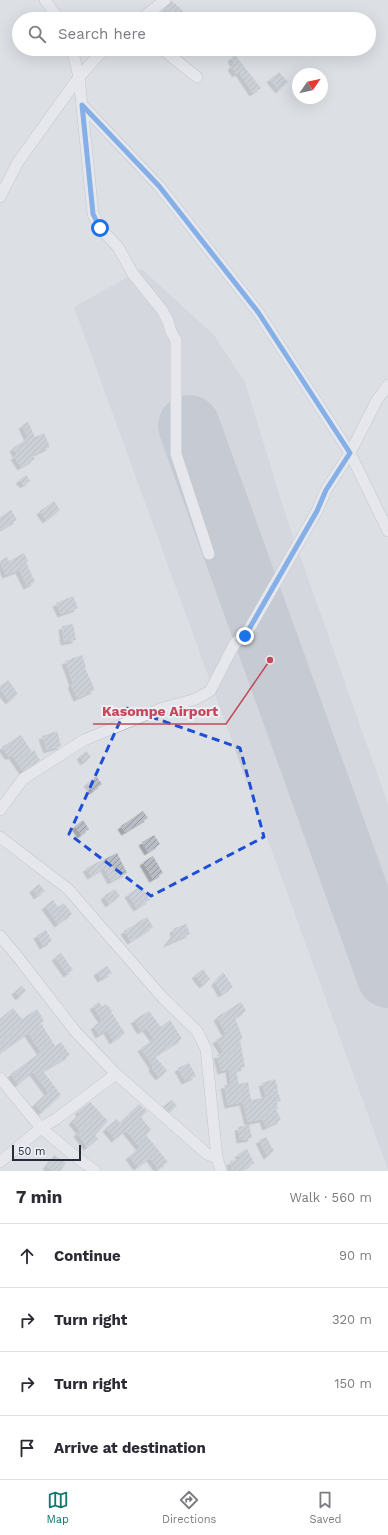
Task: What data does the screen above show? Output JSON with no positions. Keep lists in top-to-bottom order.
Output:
{
  "places": ["Kasompe Airport"],
  "scale_bar": "50 m",
  "north": "top right",
  "page": {
    "search": "Search here",
    "scale": "50 m",
    "heading": ["7 min", "Walk · 560 m"],
    "list": [
      ["Continue", "90 m"],
      ["Turn right", "320 m"],
      ["Turn right", "150 m"],
      "Arrive at destination"
    ],
    "nav": ["Map", "Directions", "Saved"]
  }
}
